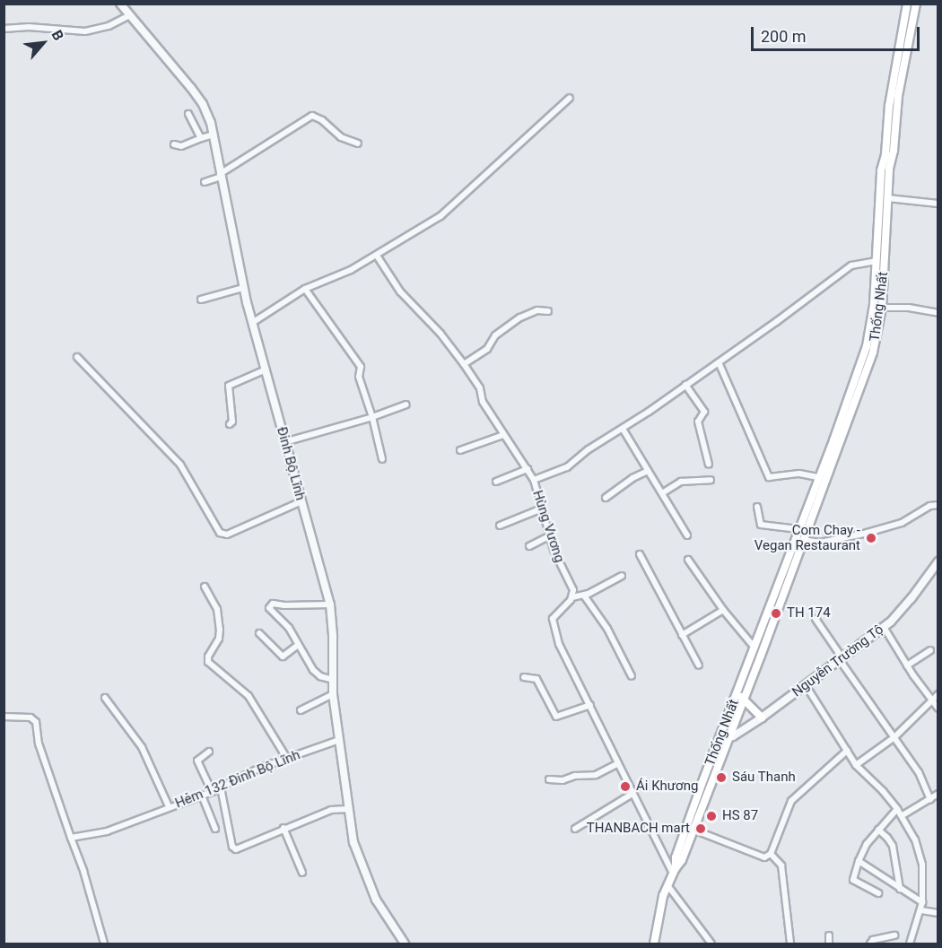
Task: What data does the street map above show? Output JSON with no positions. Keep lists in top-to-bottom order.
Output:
{
  "streets": {
    "main road": ["Thống Nhất"],
    "street": [
      "Đinh Bộ Lĩnh",
      "Hùng Vương",
      "Nguyễn Trường Tộ",
      "Hẻm 132 Đinh Bộ Lĩnh"
    ]
  },
  "crossings": [
    ["Thống Nhất", "Nguyễn Trường Tộ"],
    ["Đinh Bộ Lĩnh", "Hẻm 132 Đinh Bộ Lĩnh"]
  ],
  "places": [
    "Com Chay - Vegan Restaurant",
    "TH 174",
    "Sáu Thanh",
    "Ái Khương",
    "HS 87",
    "THANBACH mart"
  ],
  "scale_bar": "200 m",
  "north": "top right"
}
